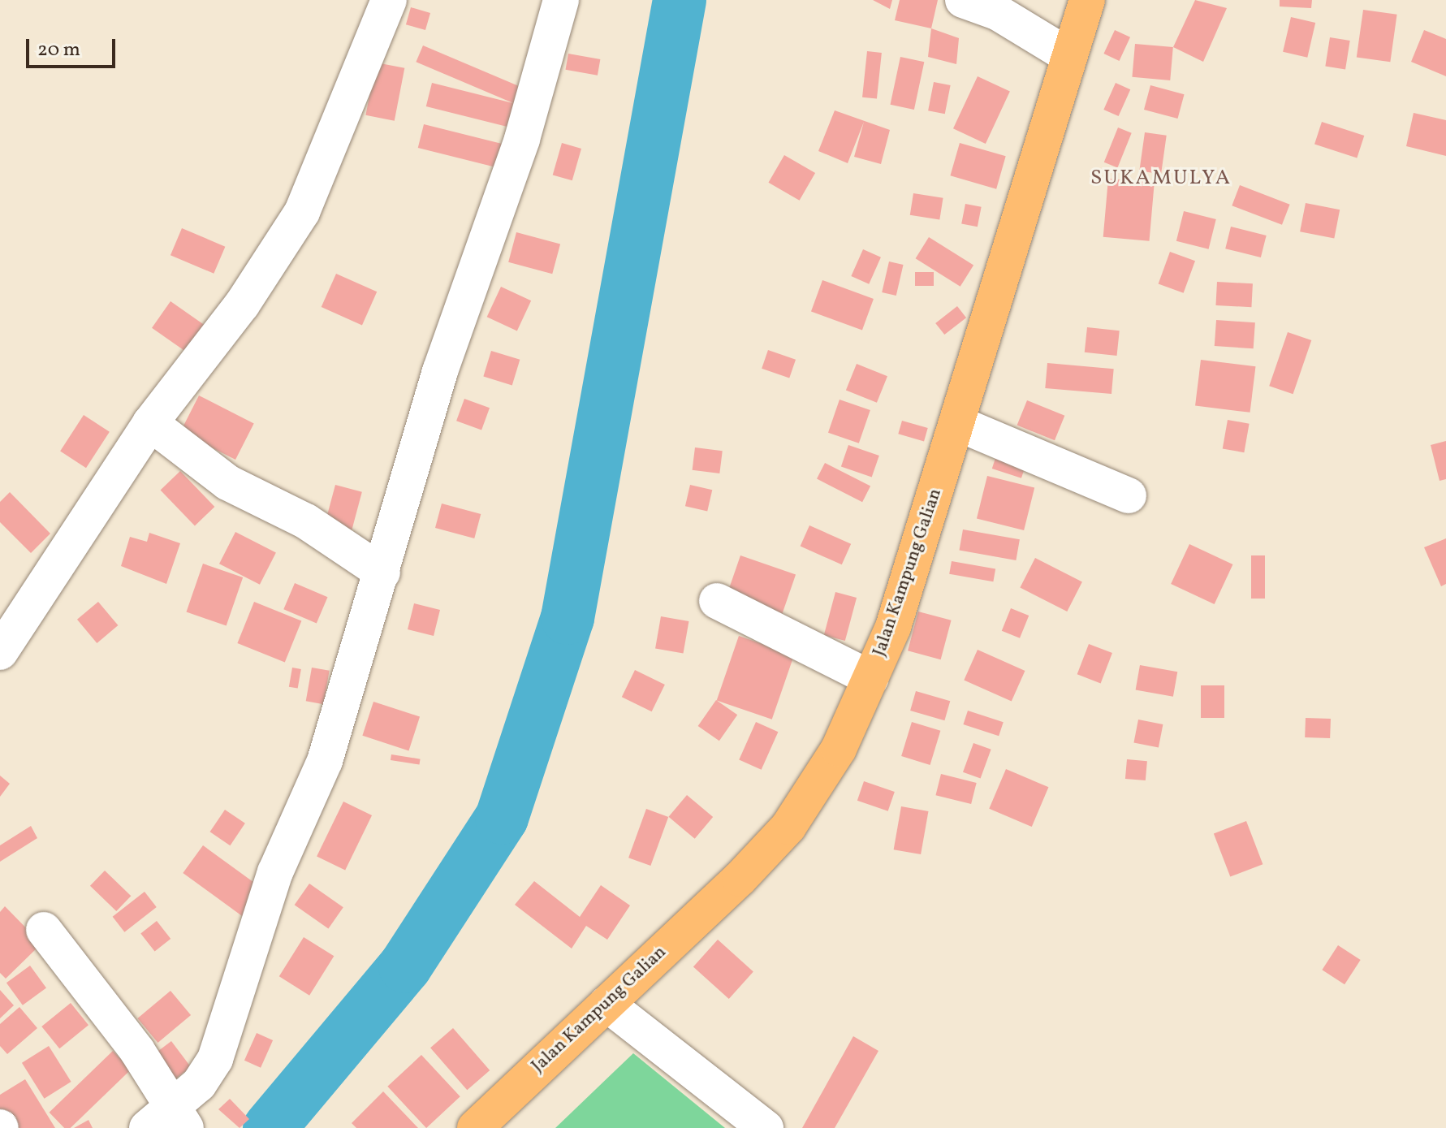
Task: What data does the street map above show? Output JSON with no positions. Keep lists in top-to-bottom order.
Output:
{
  "streets": {
    "main road": ["Jalan Kampung Galian"]
  },
  "districts": ["SUKAMULYA"],
  "scale_bar": "20 m"
}
